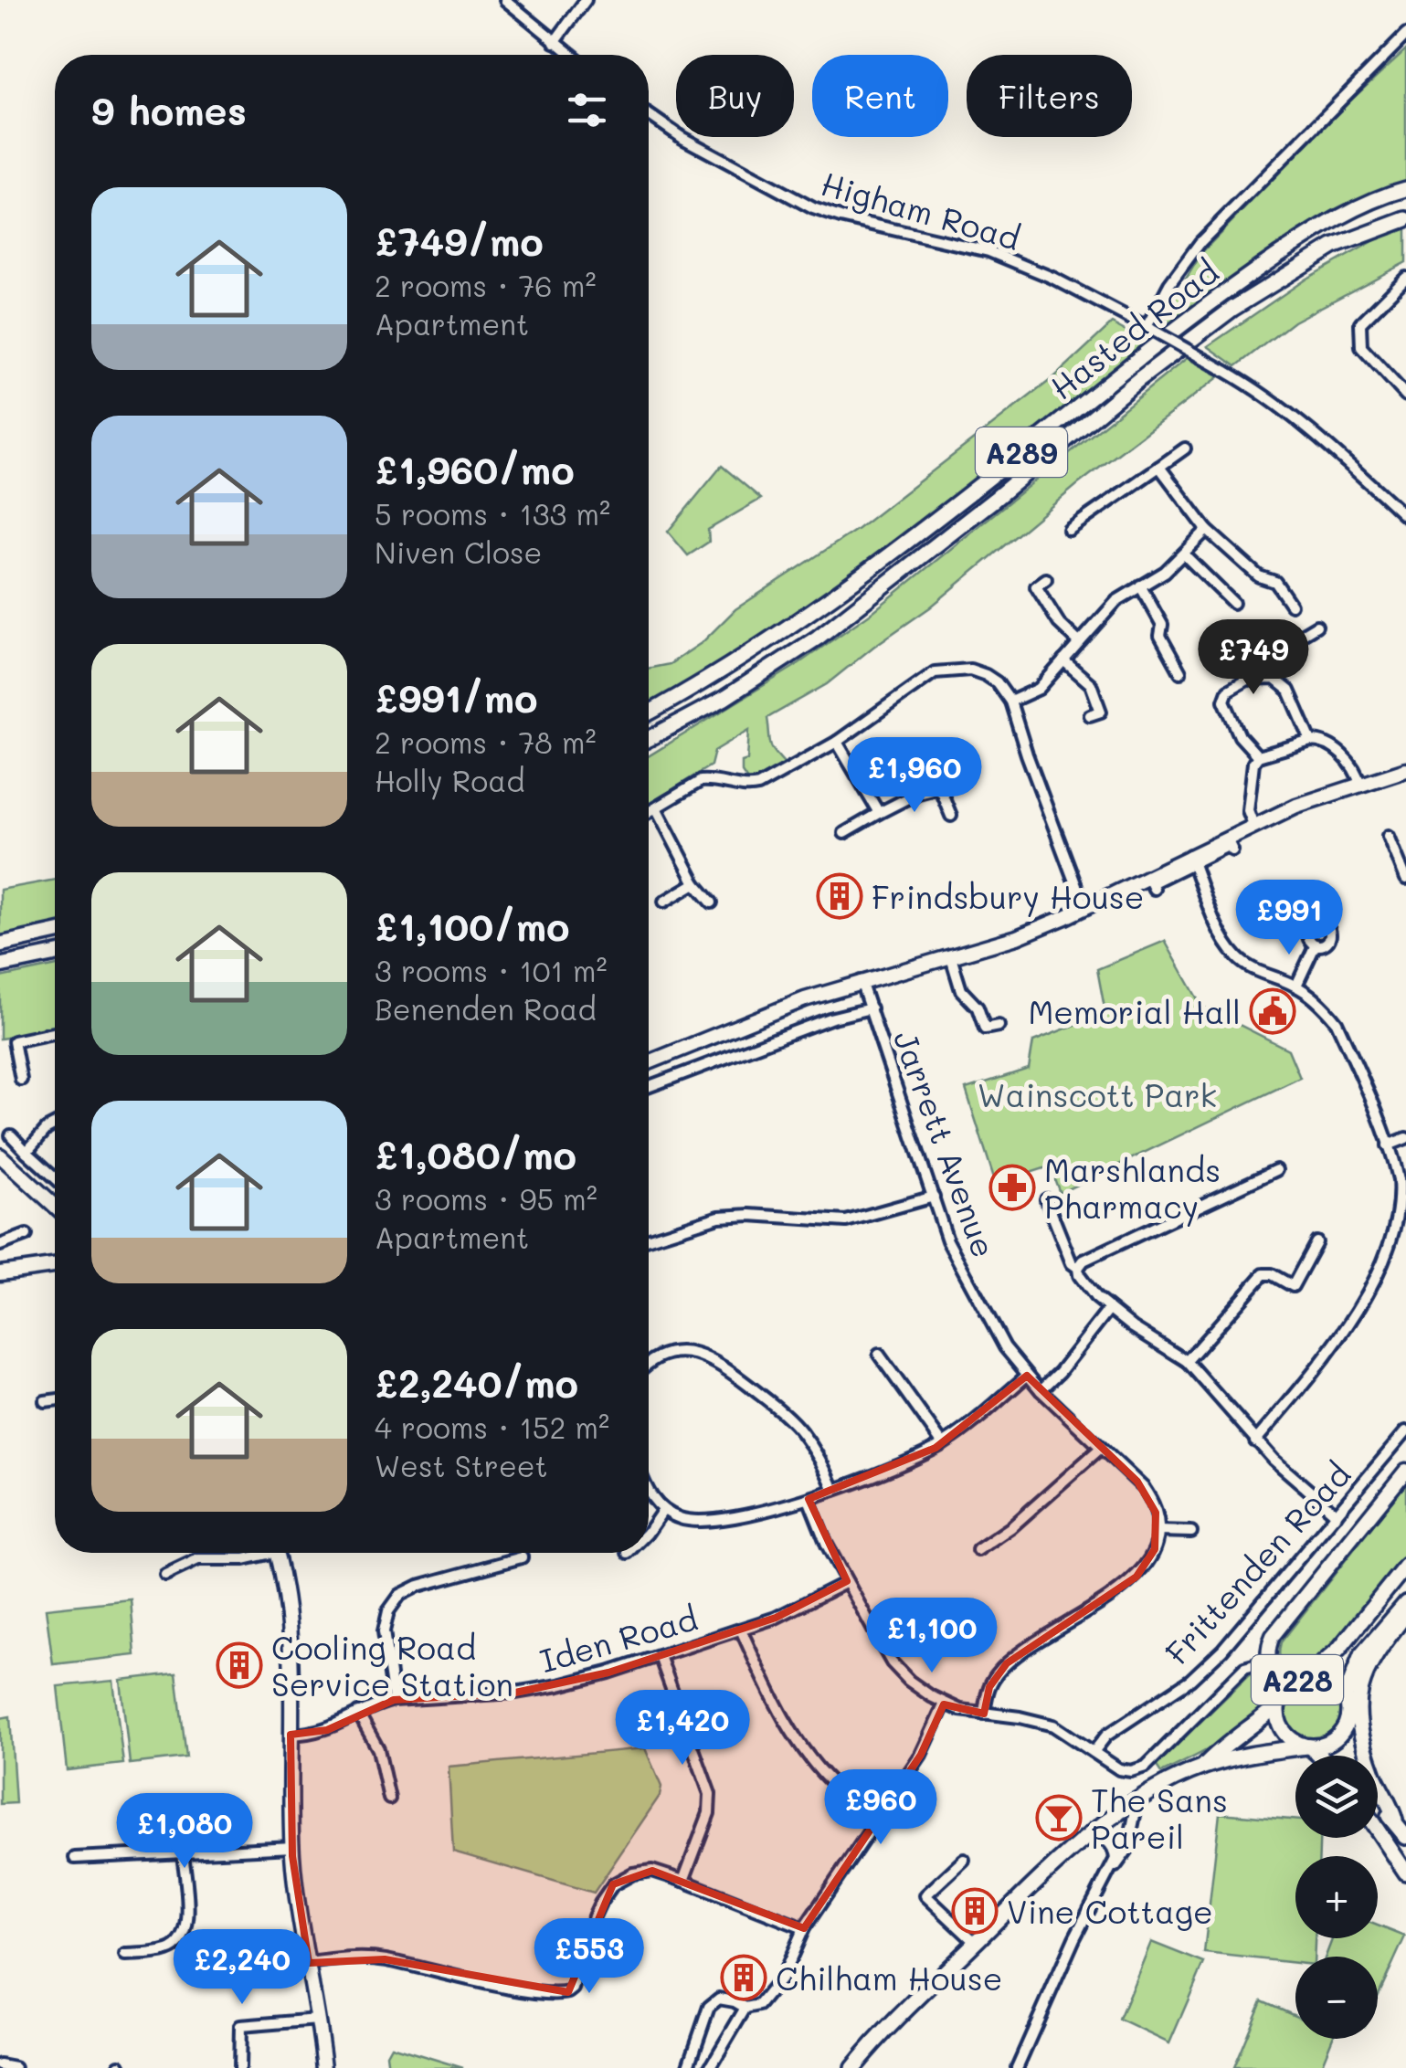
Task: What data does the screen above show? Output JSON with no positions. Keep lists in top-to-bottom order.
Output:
{
  "streets": {
    "main road": ["Hasted Road", "A289", "A228"],
    "street": [
      "Higham Road",
      "Jarrett Avenue",
      "Frittenden Road",
      "Iden Road"
    ]
  },
  "parks": ["Wainscott Park"],
  "places": {
    "building": [
      "Frindsbury House",
      "Cooling Road Service Station",
      "Vine Cottage",
      "Chilham House"
    ],
    "public building": ["Memorial Hall"],
    "pharmacy": ["Marshlands Pharmacy"],
    "bar": ["The Sans Pareil"]
  },
  "page": {
    "chip": ["Buy", "Rent", "Filters"],
    "heading": "9 homes",
    "list": [
      {
        "name": "£749/mo",
        "note": "2 rooms · 76 m² · Apartment"
      },
      {
        "name": "£1,960/mo",
        "note": "5 rooms · 133 m² · Niven Close"
      },
      {
        "name": "£991/mo",
        "note": "2 rooms · 78 m² · Holly Road"
      },
      {
        "name": "£1,100/mo",
        "note": "3 rooms · 101 m² · Benenden Road"
      },
      {
        "name": "£1,080/mo",
        "note": "3 rooms · 95 m² · Apartment"
      },
      {
        "name": "£2,240/mo",
        "note": "4 rooms · 152 m² · West Street"
      }
    ],
    "price": [
      "£749",
      "£1,960",
      "£991",
      "£1,100",
      "£1,420",
      "£960",
      "£1,080",
      "£553",
      "£2,240"
    ],
    "map_buttons": ["+", "−"]
  }
}
